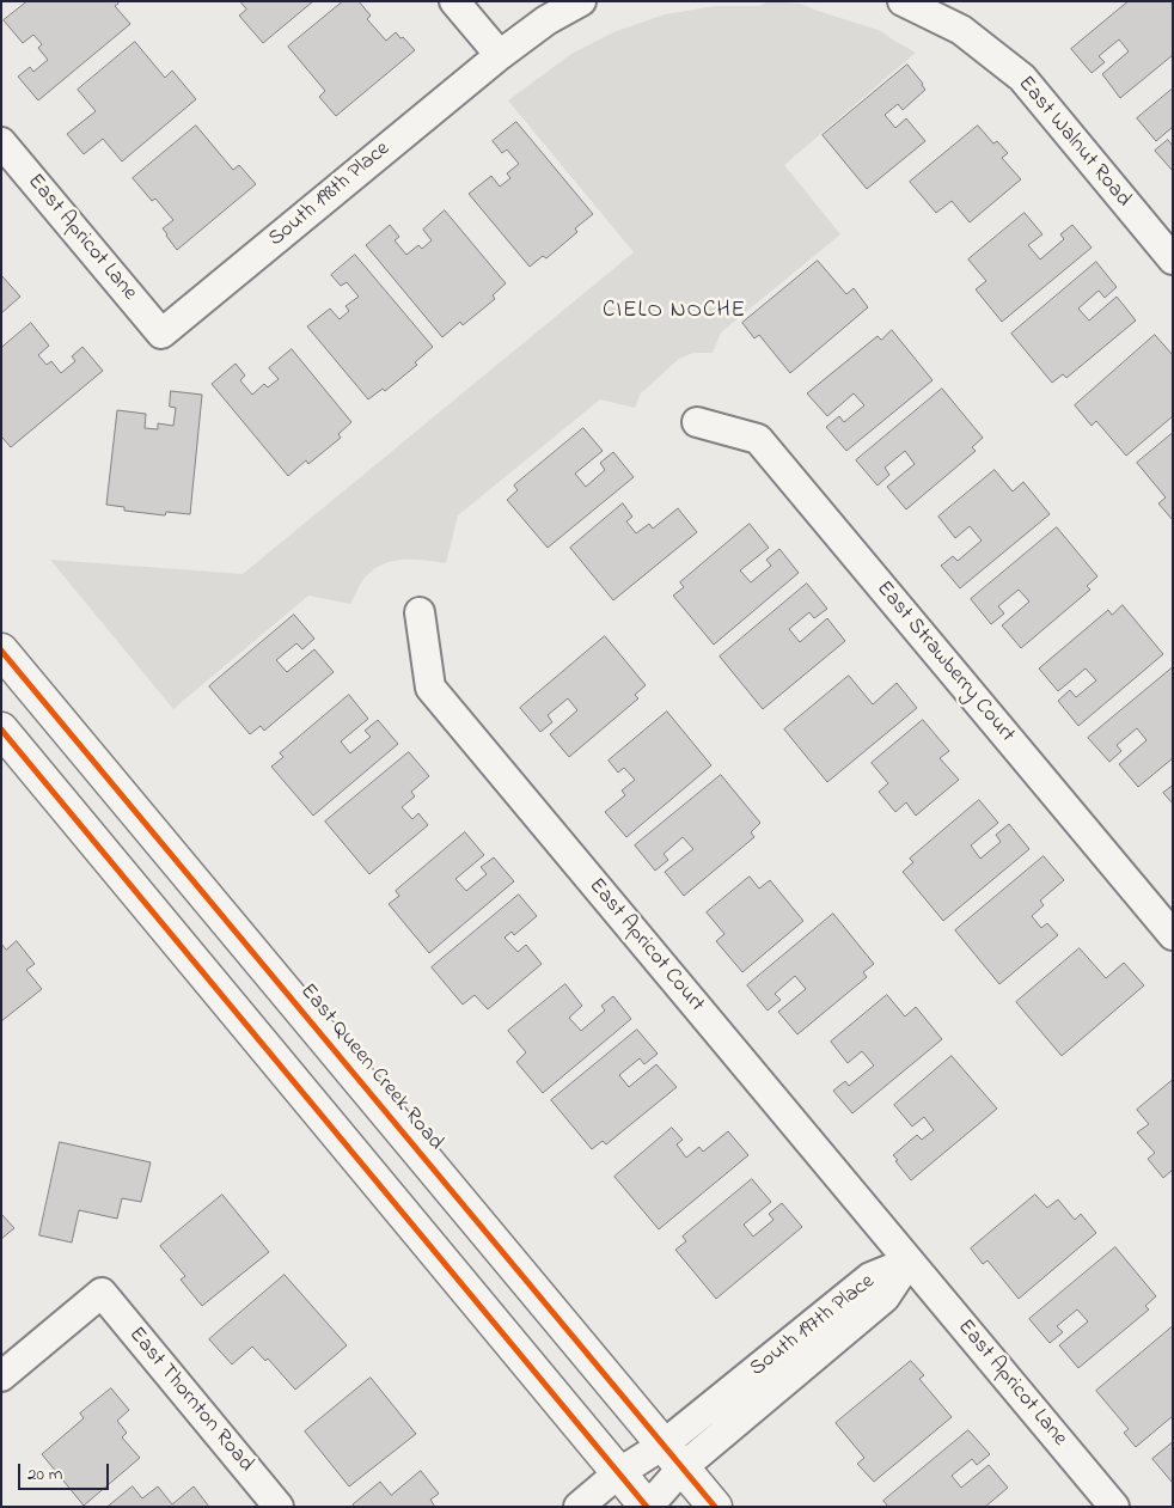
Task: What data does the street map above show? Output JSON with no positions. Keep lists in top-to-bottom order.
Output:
{
  "streets": {
    "main road": ["East Queen Creek Road"],
    "street": [
      "East Walnut Road",
      "South 198th Place",
      "East Apricot Lane",
      "East Strawberry Court",
      "East Apricot Court",
      "South 197th Place",
      "East Thornton Road"
    ]
  },
  "crossings": [
    ["South 198th Place", "East Apricot Lane"],
    ["East Apricot Lane", "East Apricot Court"],
    ["East Apricot Lane", "South 197th Place"],
    ["East Apricot Court", "South 197th Place"],
    ["East Queen Creek Road", "South 197th Place"]
  ],
  "districts": ["CIELO NOCHE"],
  "scale_bar": "20 m"
}
